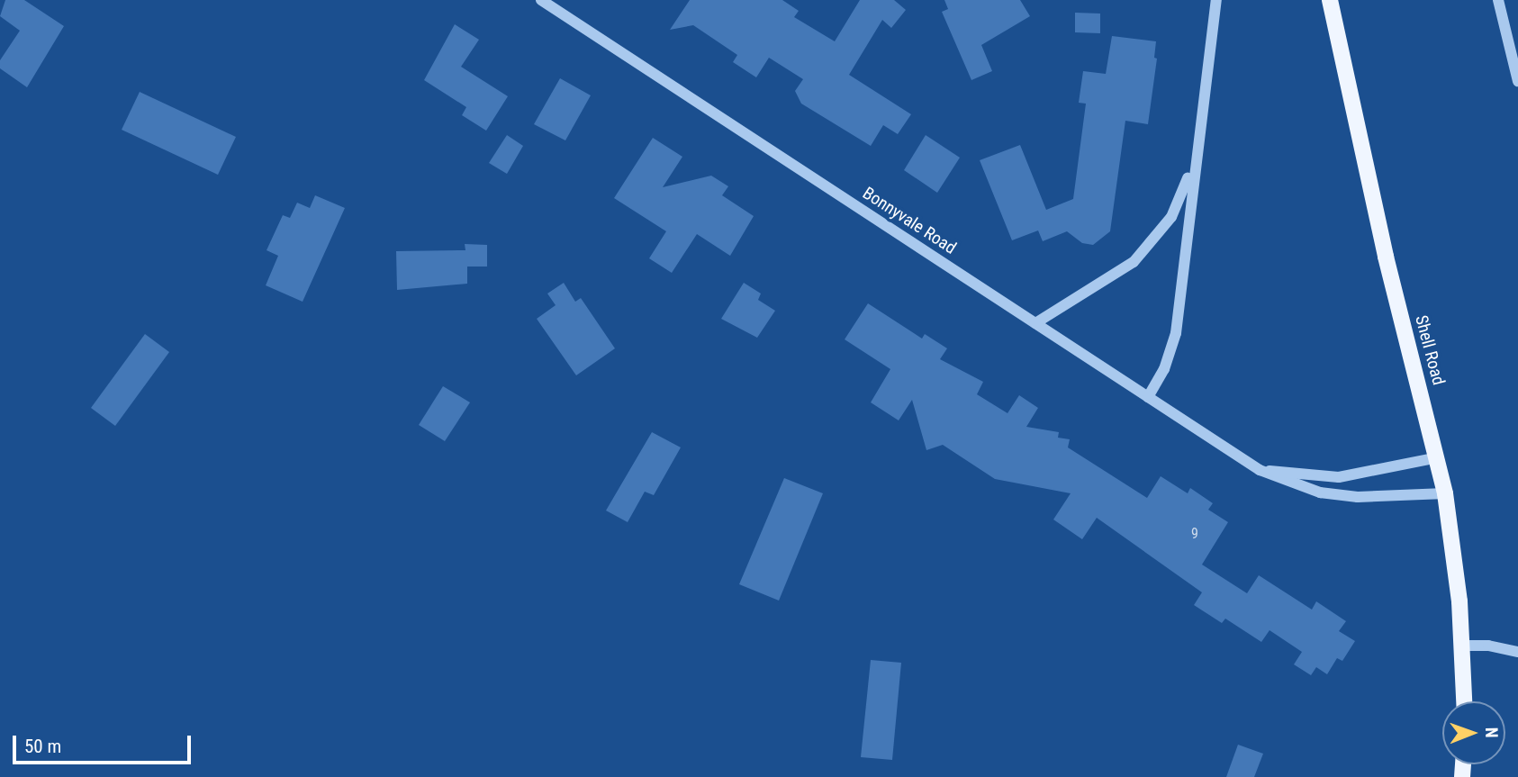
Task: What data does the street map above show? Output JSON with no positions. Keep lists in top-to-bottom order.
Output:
{
  "streets": {
    "main road": ["Shell Road"],
    "street": ["Bonnyvale Road"]
  },
  "crossings": [
    ["Bonnyvale Road", "Shell Road"]
  ],
  "house_numbers": ["9"],
  "scale_bar": "50 m",
  "north": "right"
}
